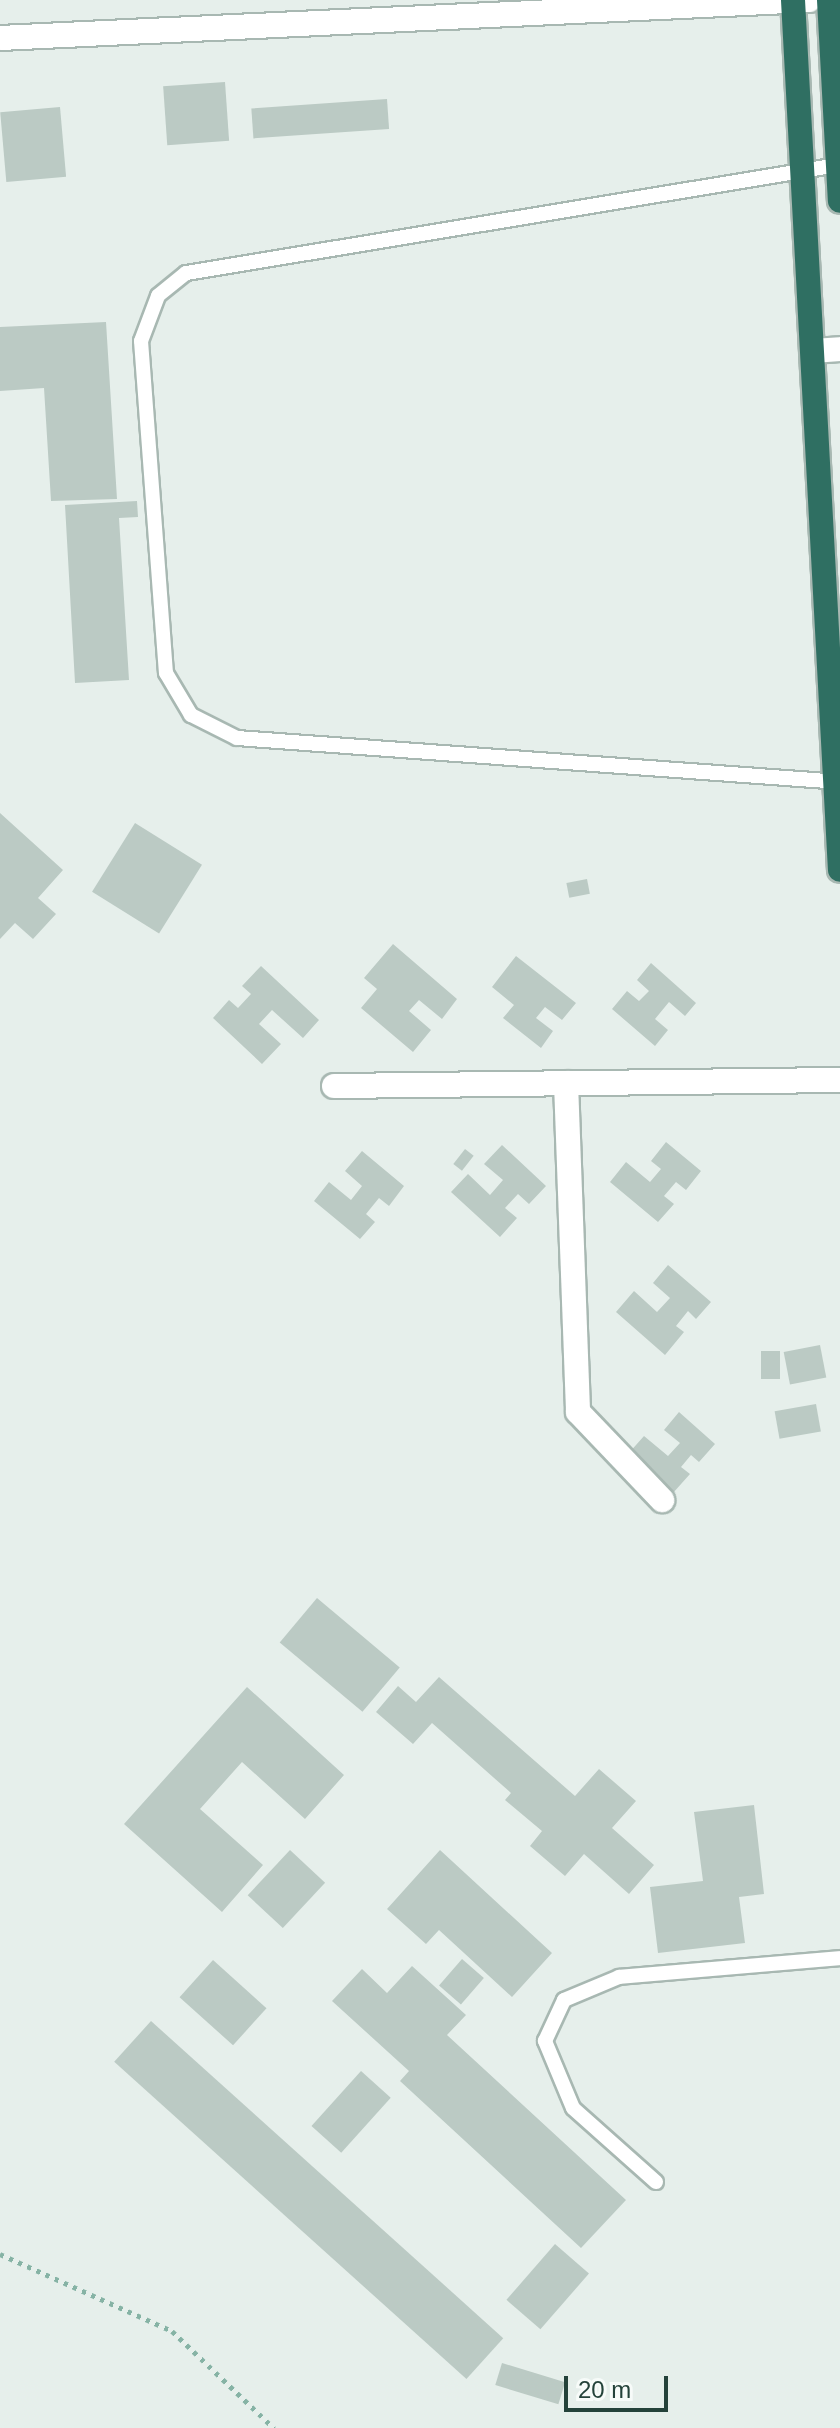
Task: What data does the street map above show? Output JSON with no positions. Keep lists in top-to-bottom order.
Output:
{
  "scale_bar": "20 m"
}
